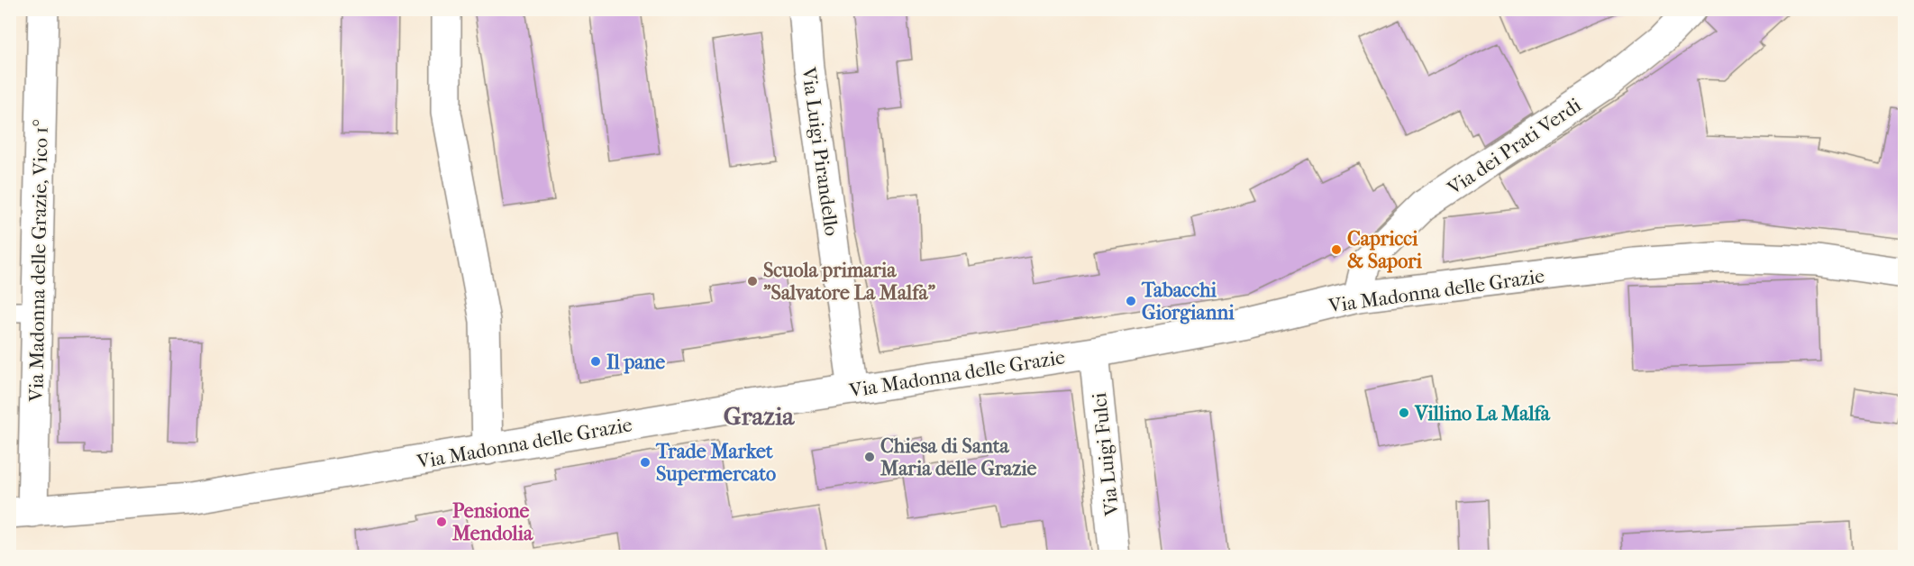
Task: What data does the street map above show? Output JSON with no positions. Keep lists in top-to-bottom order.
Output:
{
  "streets": {
    "street": [
      "Via dei Prati Verdi",
      "Via Luigi Pirandello",
      "Via Madonna delle Grazie, Vico 1°",
      "Via Madonna delle Grazie",
      "Via Luigi Fulci"
    ]
  },
  "crossings": [
    ["Via dei Prati Verdi", "Via Madonna delle Grazie"],
    ["Via Luigi Pirandello", "Via Madonna delle Grazie"],
    ["Via Madonna delle Grazie, Vico 1°", "Via Madonna delle Grazie"],
    ["Via Madonna delle Grazie", "Via Luigi Fulci"]
  ],
  "districts": ["Grazia"],
  "places": [
    "Capricci & Sapori",
    "Scuola primaria \"Salvatore La Malfa\"",
    "Tabacchi Giorgianni",
    "Il pane",
    "Villino La Malfa",
    "Chiesa di Santa Maria delle Grazie",
    "Trade Market Supermercato",
    "Pensione Mendolia"
  ]
}
